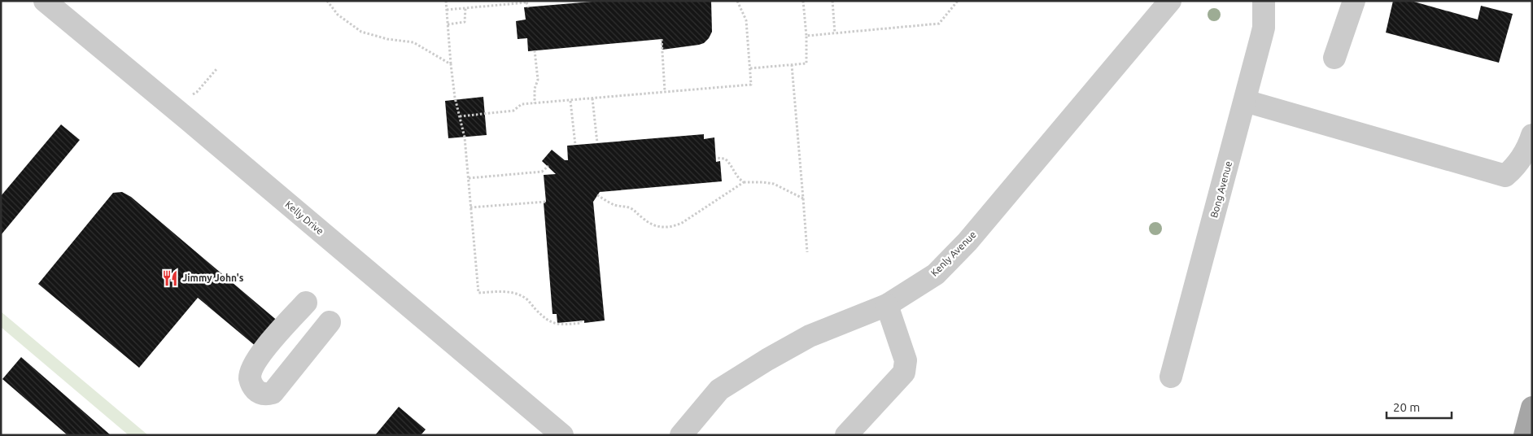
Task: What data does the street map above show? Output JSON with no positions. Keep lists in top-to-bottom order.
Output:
{
  "streets": {
    "street": ["Bong Avenue", "Kelly Drive", "Kenly Avenue"]
  },
  "places": {
    "restaurant": ["Jimmy John's"]
  },
  "scale_bar": "20 m"
}
